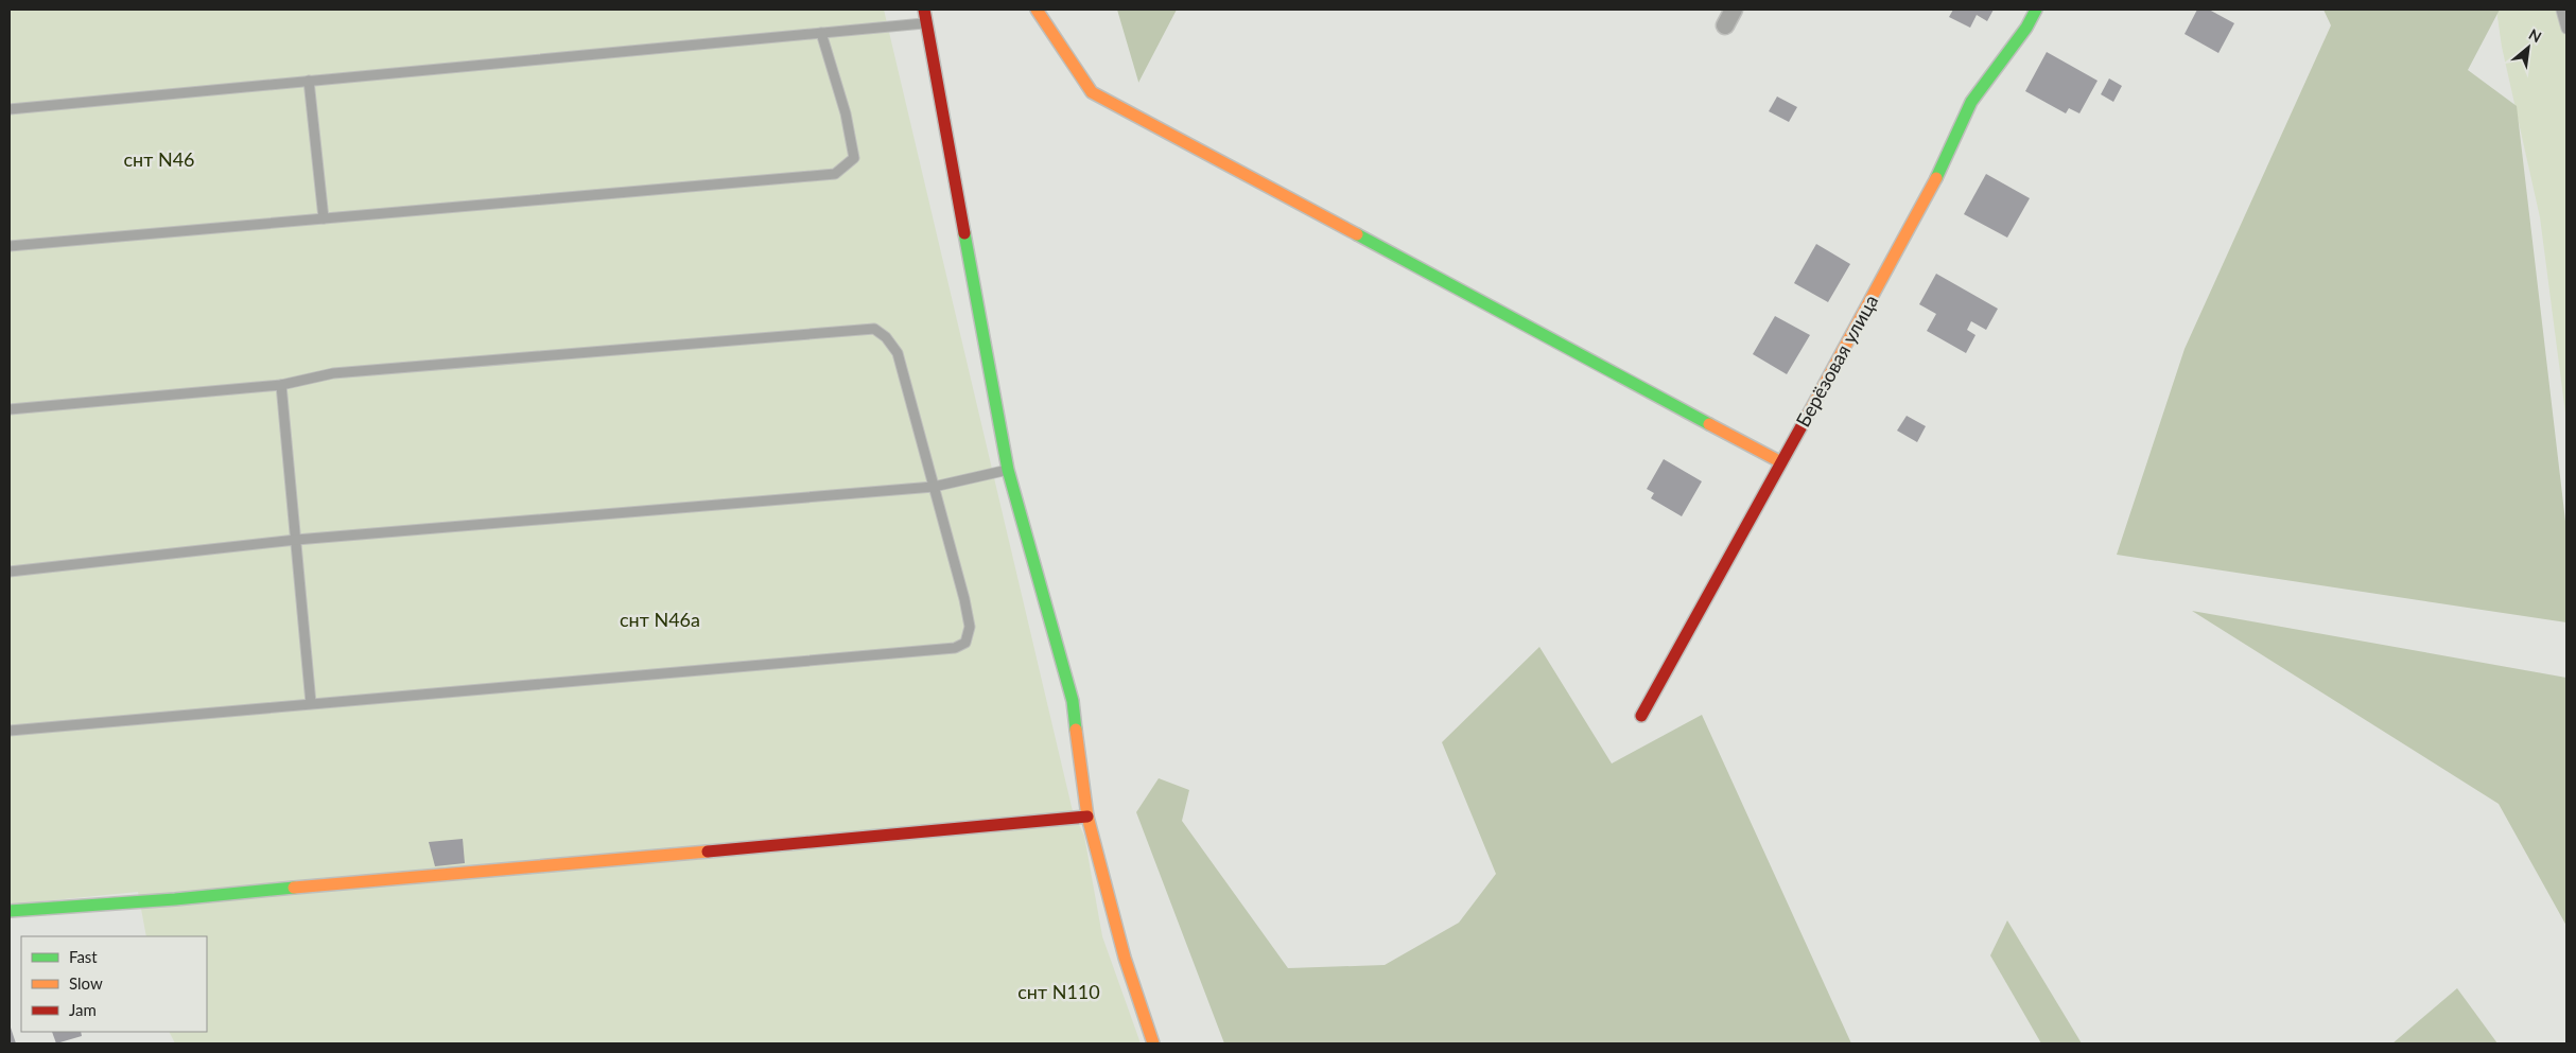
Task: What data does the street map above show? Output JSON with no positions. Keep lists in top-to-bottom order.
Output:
{
  "streets": {
    "street": ["Берёзовая улица"]
  },
  "parks": ["снт N46", "снт N46а", "снт N110"],
  "legend": ["Fast", "Slow", "Jam"],
  "north": "top right"
}
